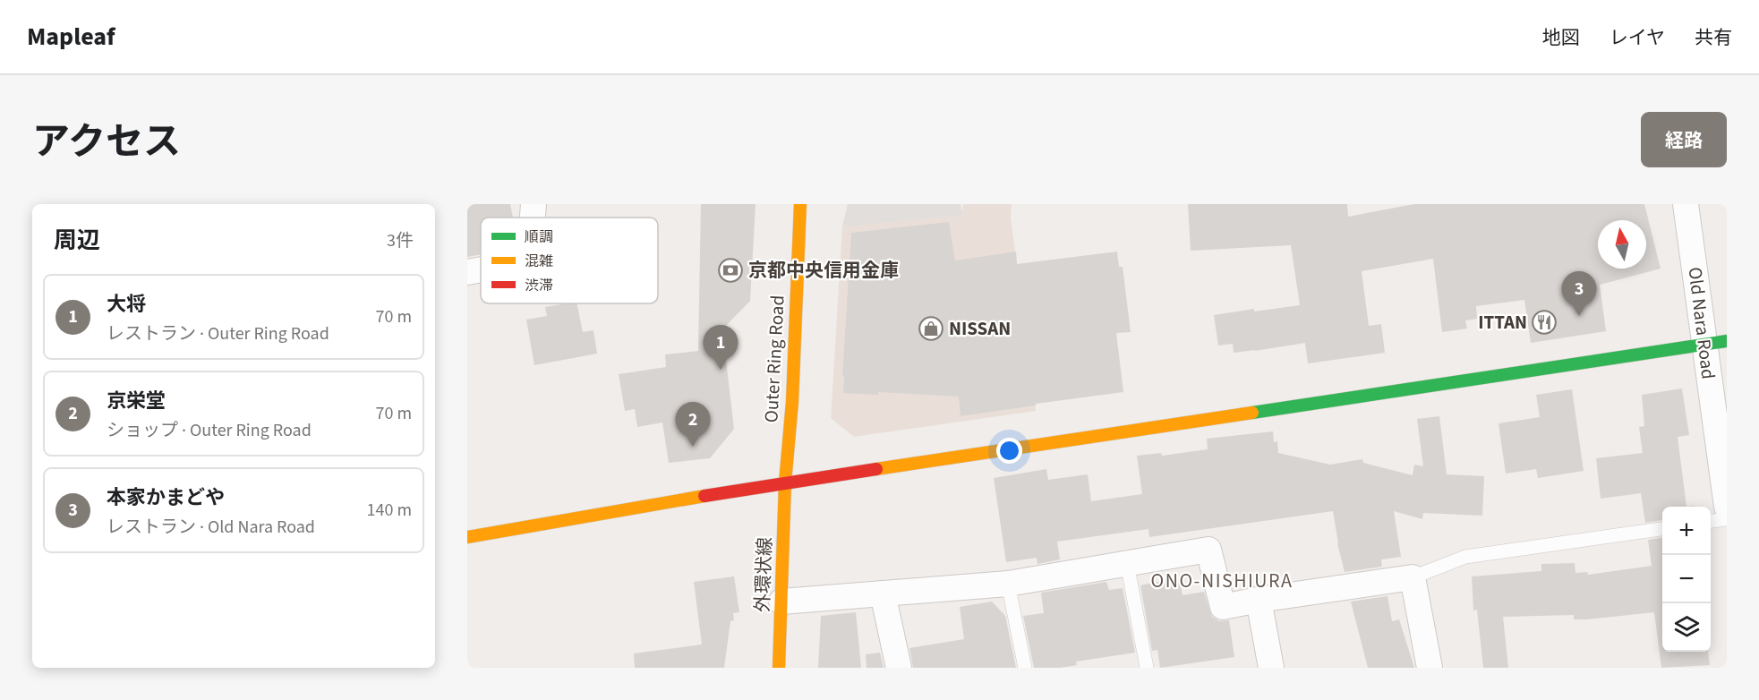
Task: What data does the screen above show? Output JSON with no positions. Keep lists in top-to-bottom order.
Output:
{
  "streets": {
    "street": ["Old Nara Road", "Outer Ring Road", "外環状線"]
  },
  "crossings": [
    ["Outer Ring Road", "外環状線"]
  ],
  "districts": ["ONO-NISHIURA"],
  "places": {
    "bank": ["京都中央信用金庫"],
    "restaurant": ["ITTAN"],
    "shop": ["NISSAN"]
  },
  "legend": ["順調", "混雑", "渋滞"],
  "north": "top",
  "page": {
    "header": "Mapleaf",
    "nav": ["地図", "レイヤ", "共有"],
    "title": "アクセス",
    "buttons": "経路",
    "heading": ["周辺", "3件"],
    "pins": ["3", "1", "2"],
    "list": [
      {
        "mark": "1",
        "name": "大将",
        "note": "レストラン · Outer Ring Road",
        "value": "70 m"
      },
      {
        "mark": "2",
        "name": "京栄堂",
        "note": "ショップ · Outer Ring Road",
        "value": "70 m"
      },
      {
        "mark": "3",
        "name": "本家かまどや",
        "note": "レストラン · Old Nara Road",
        "value": "140 m"
      }
    ],
    "map_buttons": ["+", "−"]
  }
}
